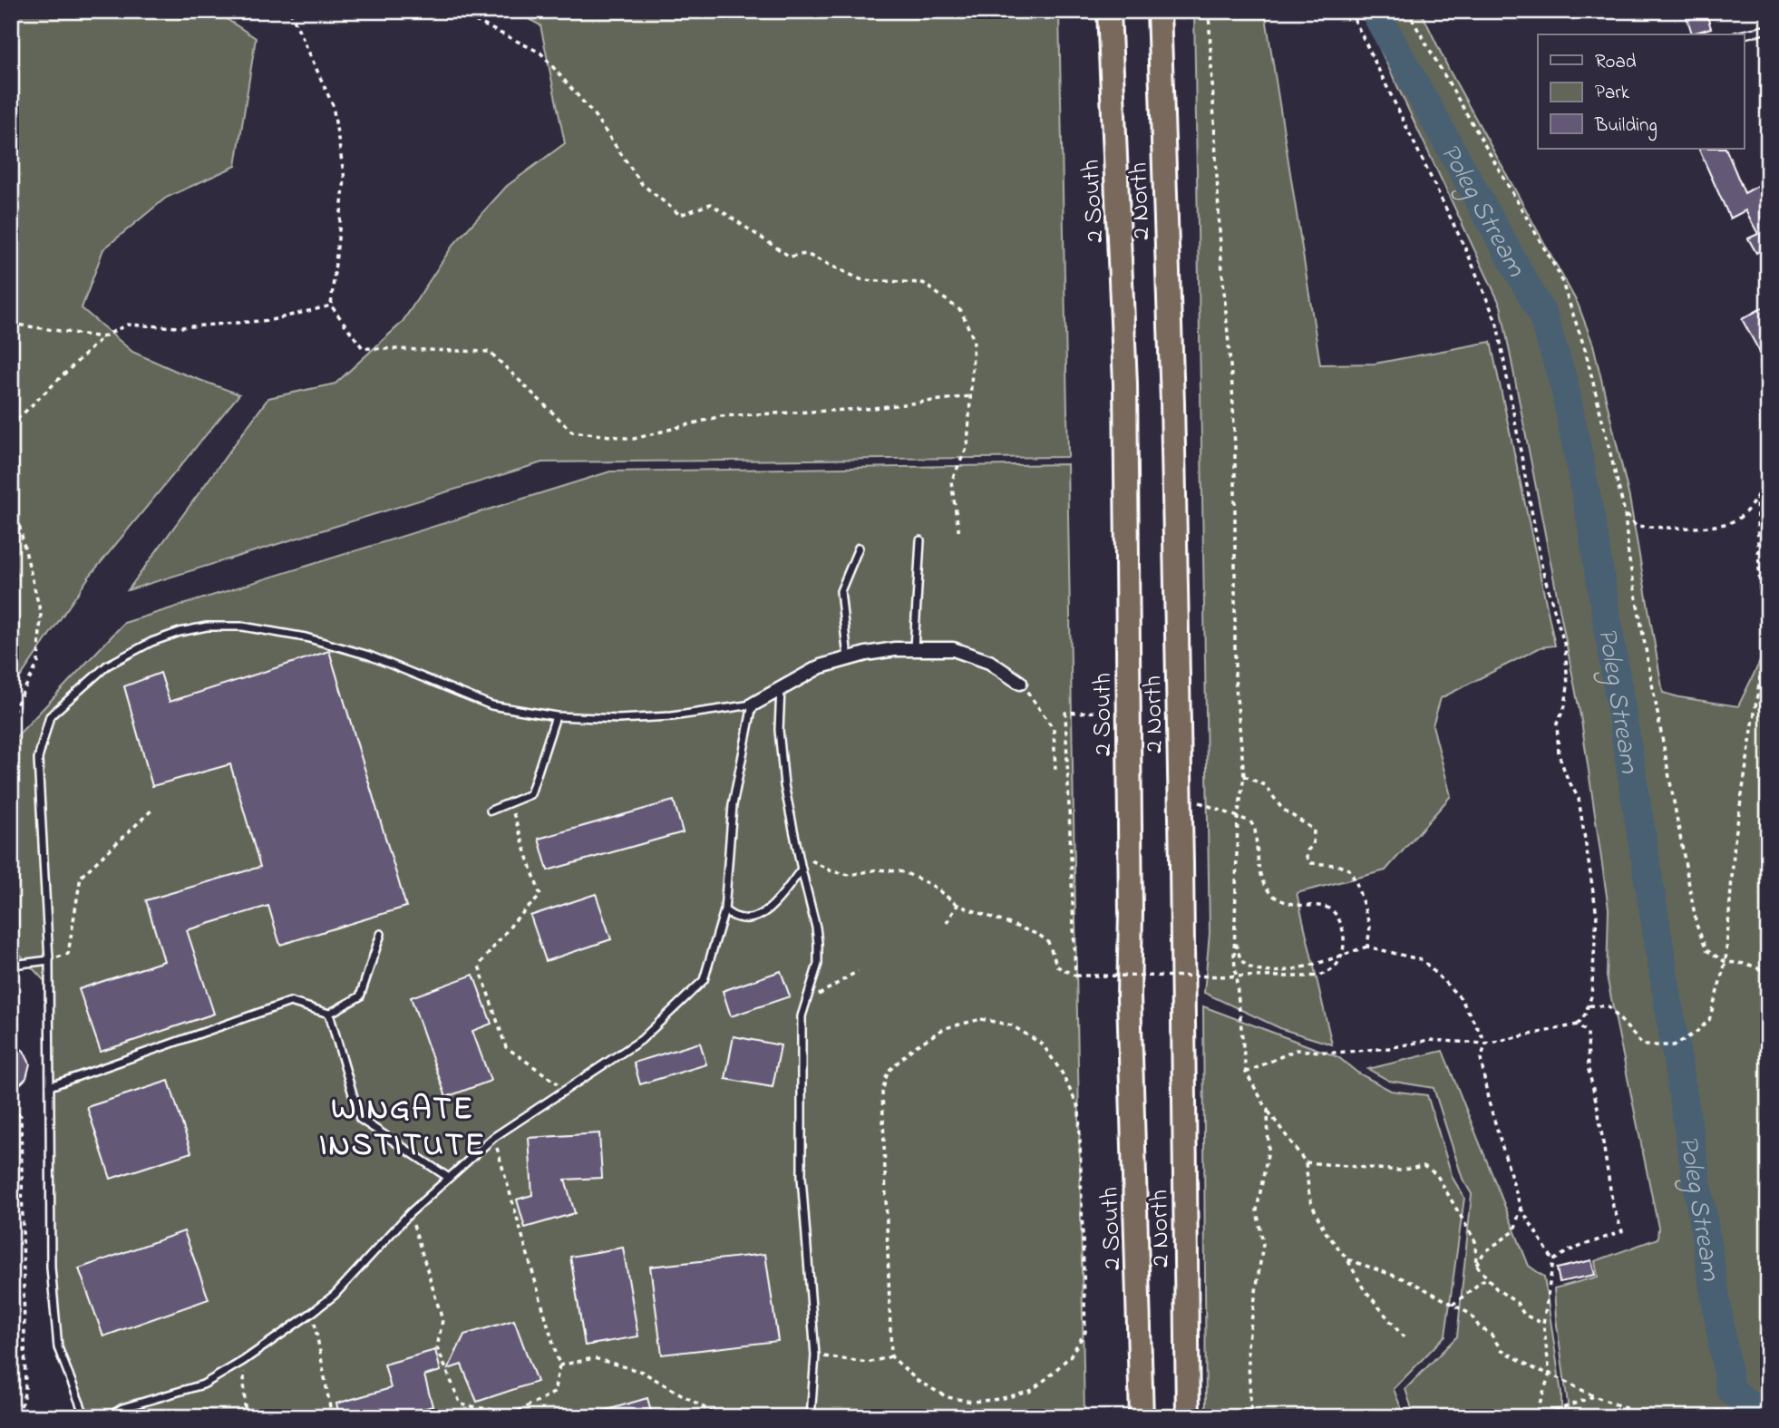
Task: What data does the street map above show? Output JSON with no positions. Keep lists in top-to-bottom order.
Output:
{
  "streets": {
    "highway": ["2 South", "2 North"]
  },
  "districts": ["WINGATE INSTITUTE"],
  "water": ["Poleg Stream"],
  "legend": ["Road", "Park", "Building"]
}
